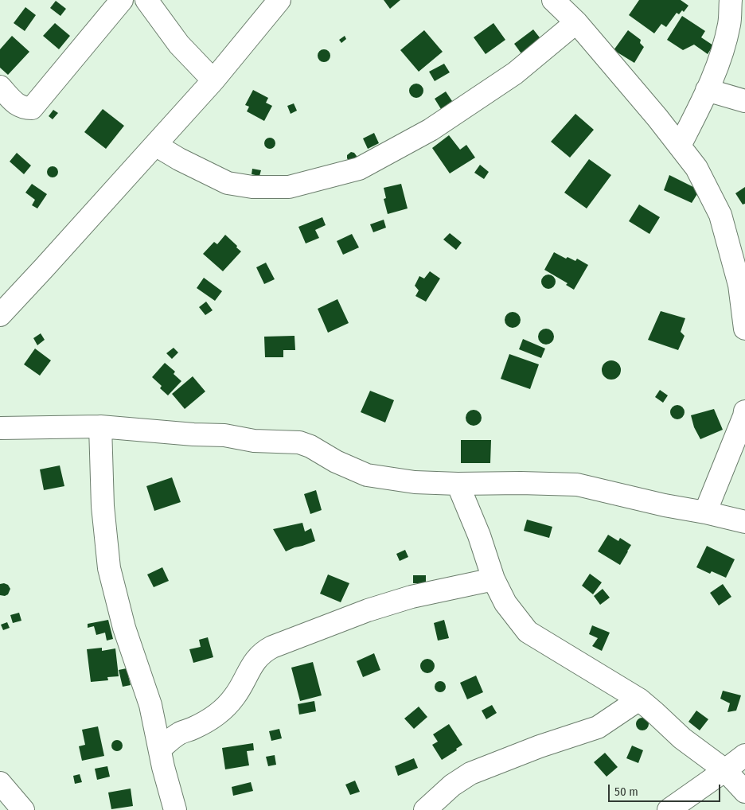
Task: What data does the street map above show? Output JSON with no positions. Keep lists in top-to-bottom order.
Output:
{
  "scale_bar": "50 m"
}
